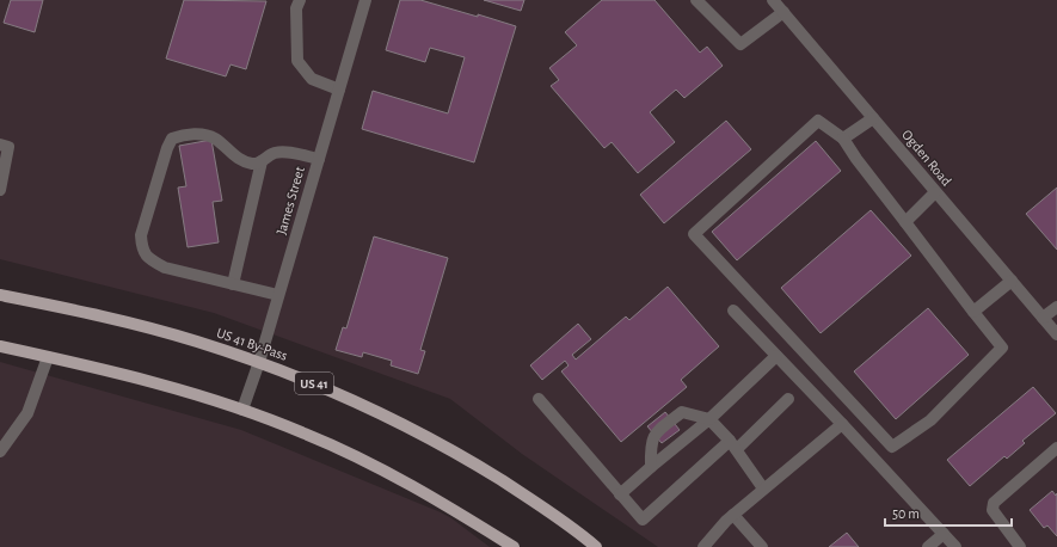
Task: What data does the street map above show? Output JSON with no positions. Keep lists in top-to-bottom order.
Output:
{
  "streets": {
    "main road": ["US 41 By-Pass", "US 41"],
    "street": ["Ogden Road", "James Street"]
  },
  "crossings": [
    ["James Street", "US 41 By-Pass"]
  ],
  "scale_bar": "50 m"
}
